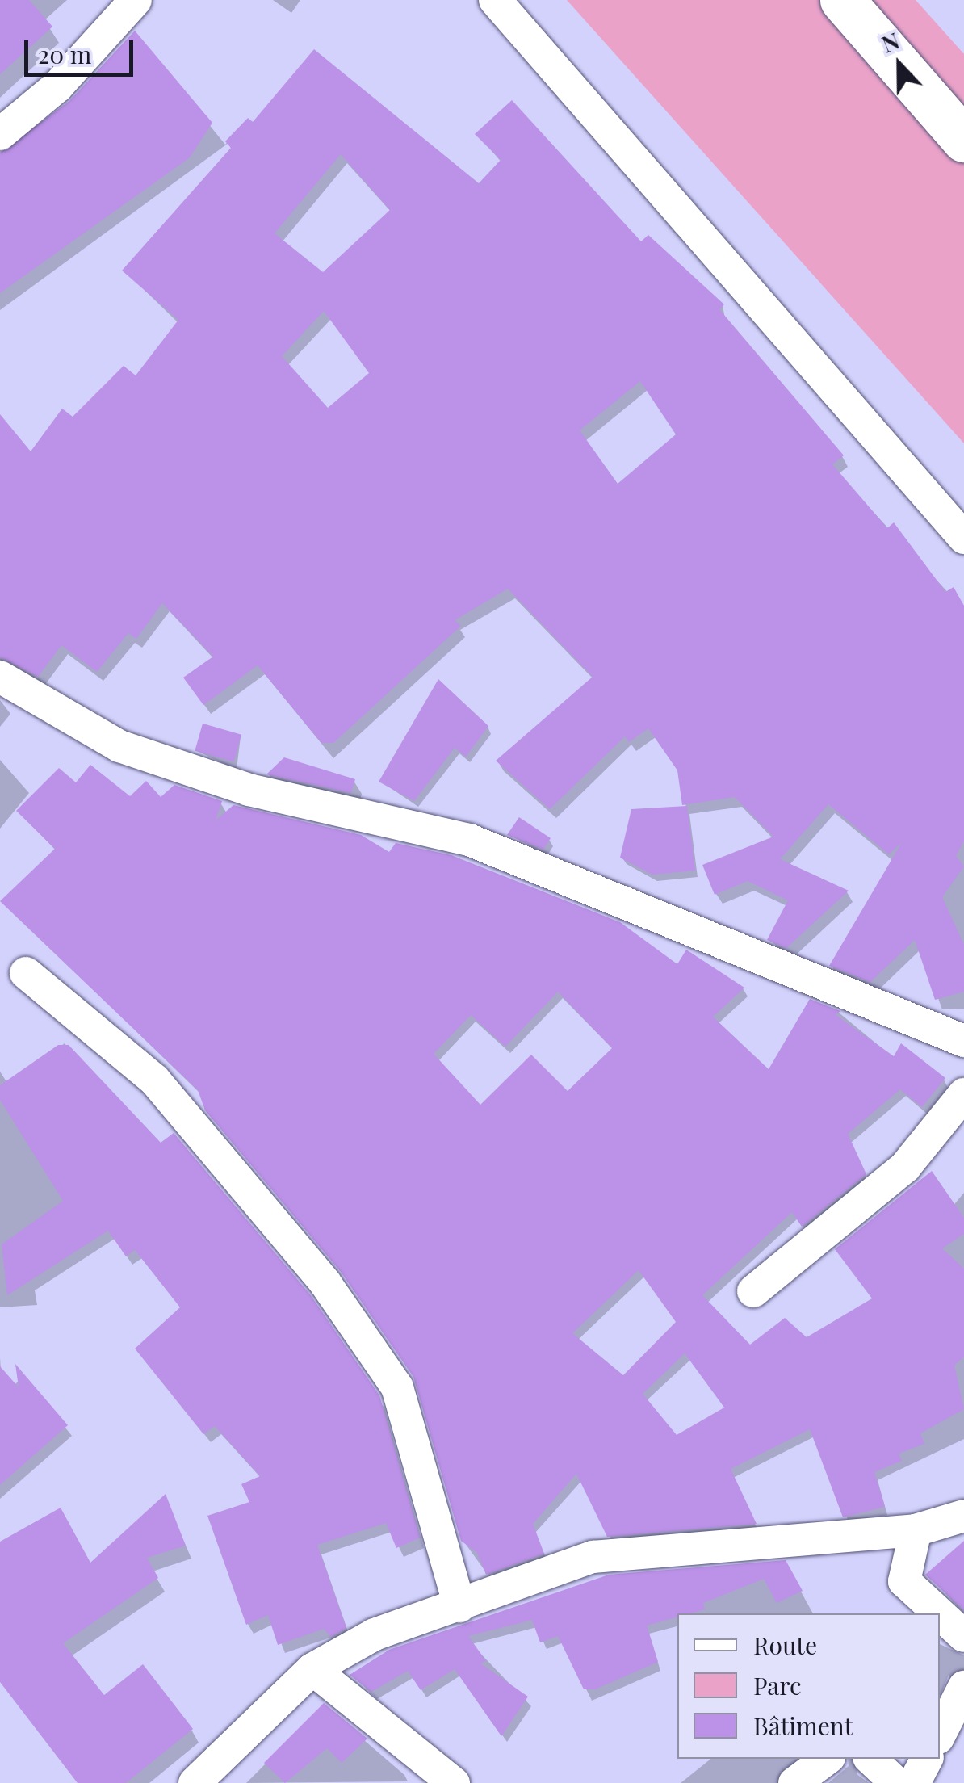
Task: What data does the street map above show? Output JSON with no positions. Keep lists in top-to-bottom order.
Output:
{
  "legend": ["Route", "Parc", "Bâtiment"],
  "scale_bar": "20 m",
  "north": "top"
}
